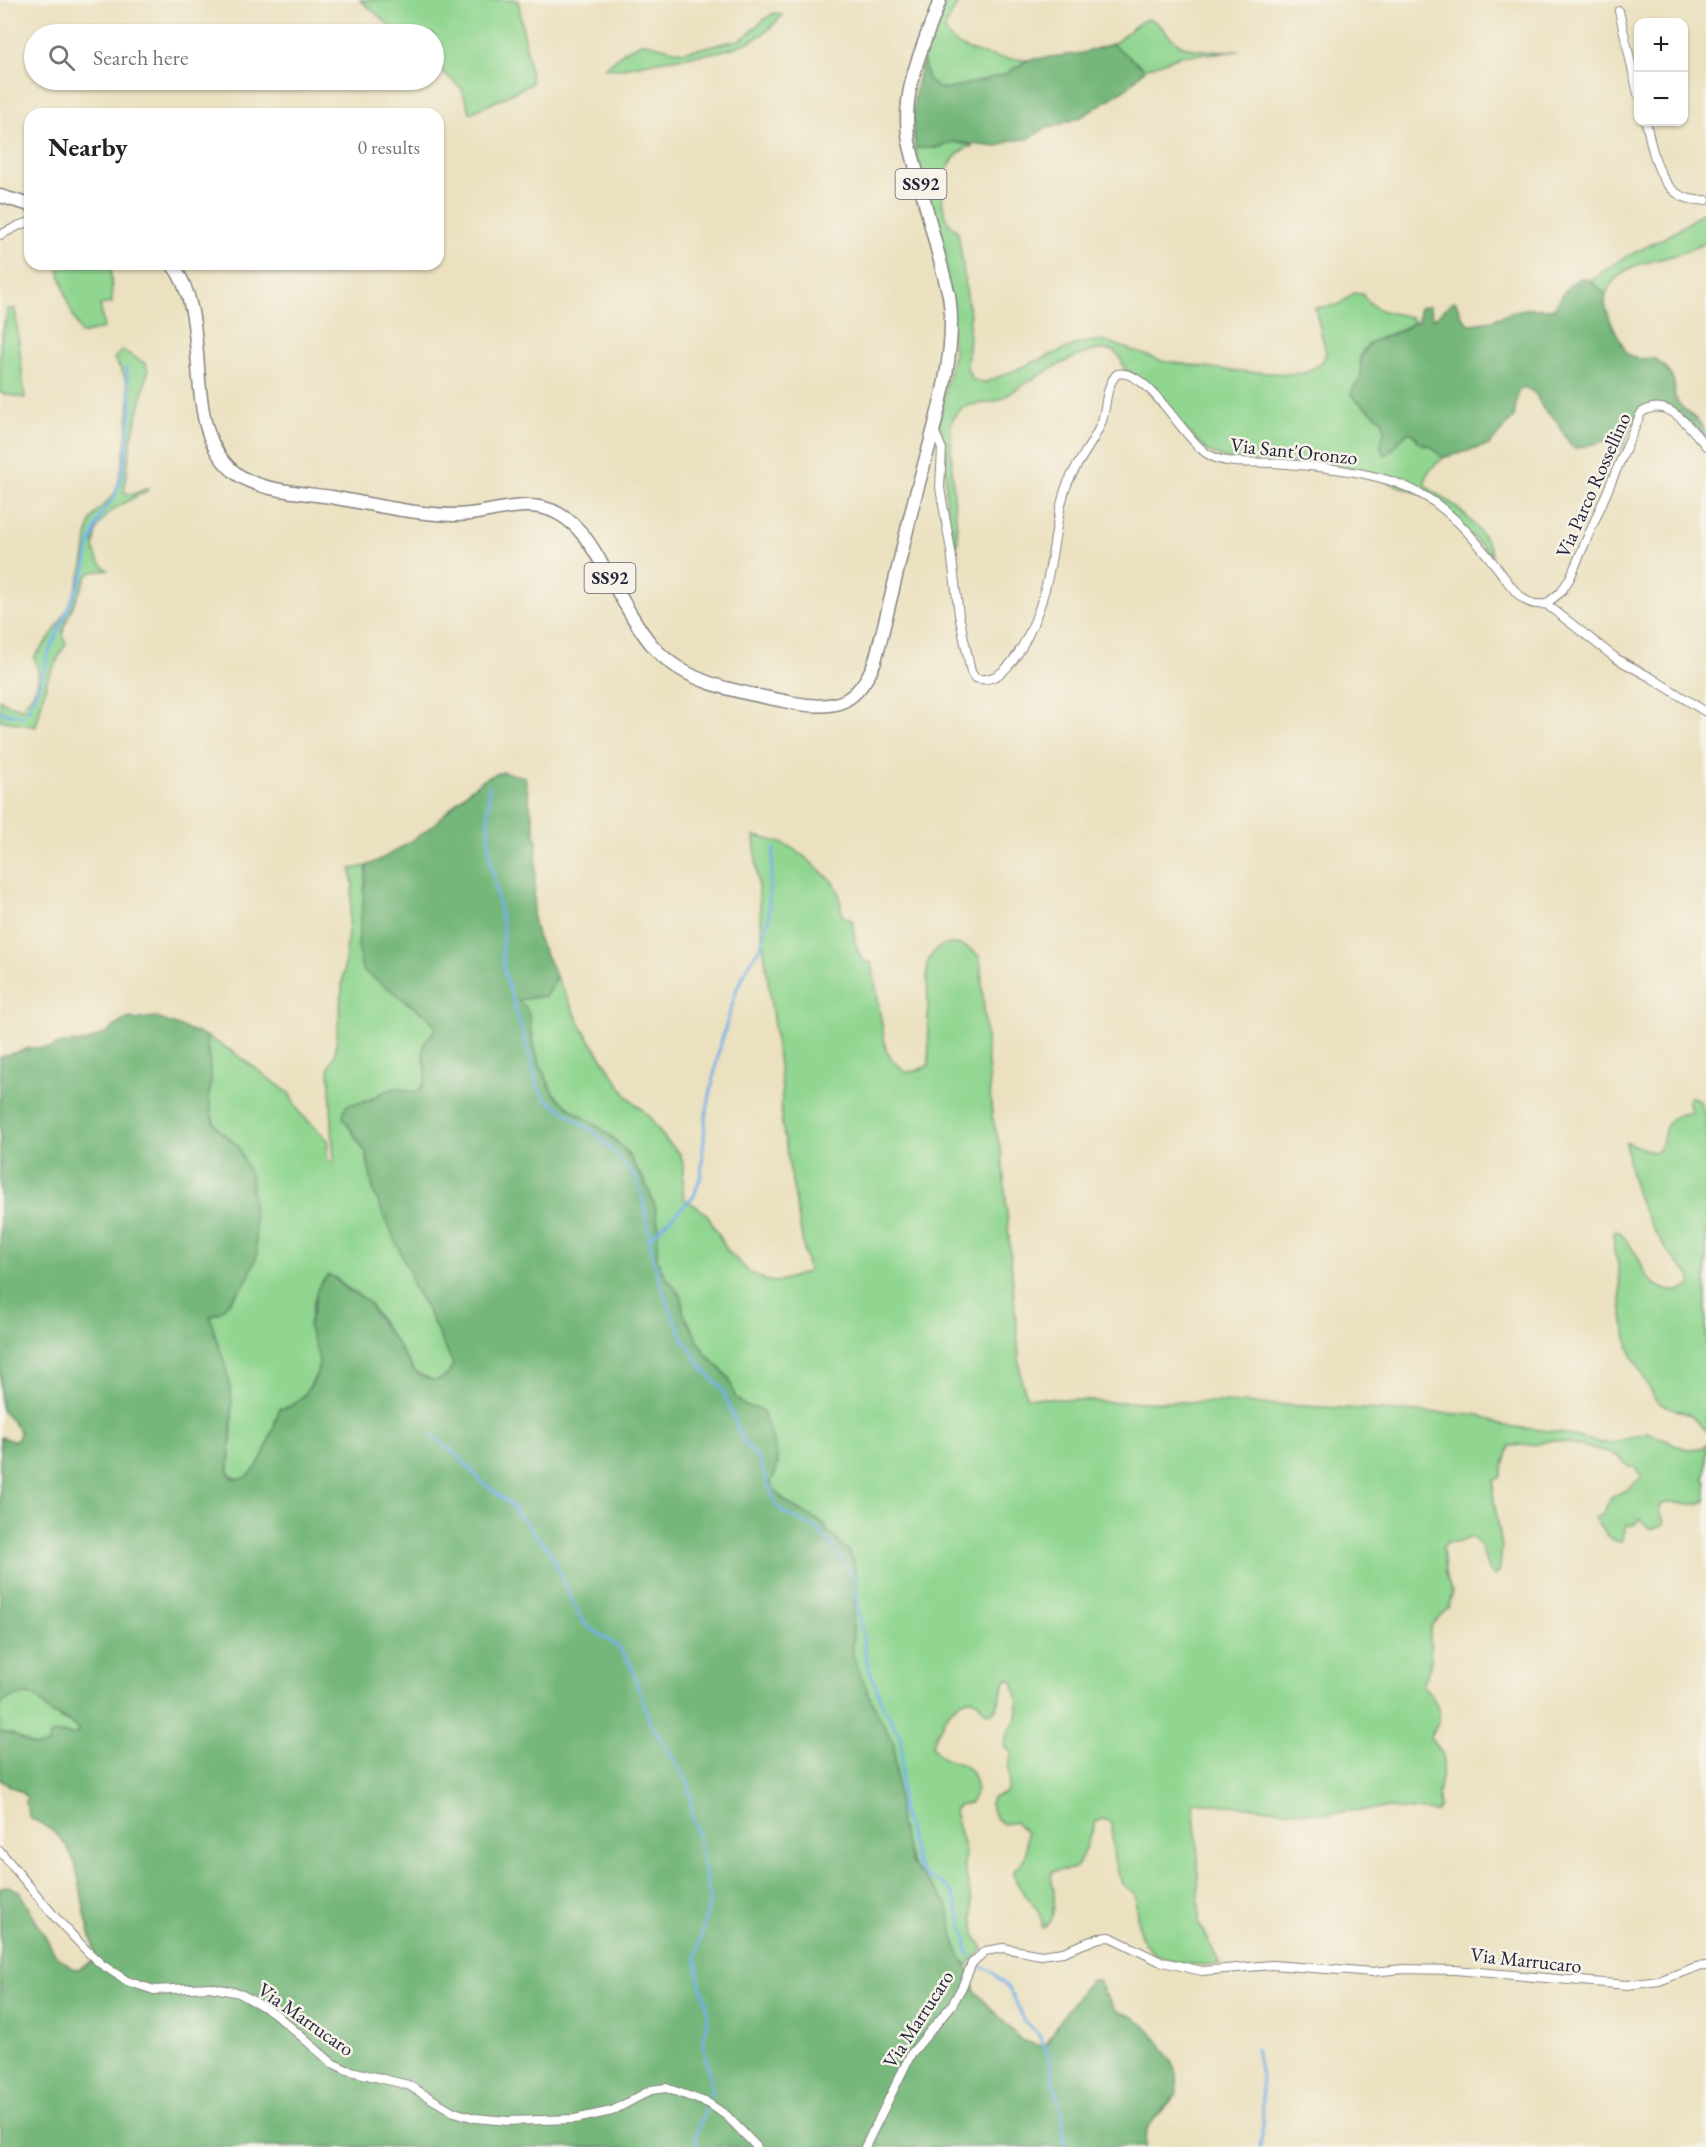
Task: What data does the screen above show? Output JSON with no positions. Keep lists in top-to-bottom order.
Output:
{
  "streets": {
    "main road": ["SS92"],
    "street": ["Via Sant'Oronzo", "Via Parco Rossellino", "Via Marrucaro"]
  },
  "crossings": [
    ["SS92", "Via Sant'Oronzo"],
    ["Via Sant'Oronzo", "Via Parco Rossellino"]
  ],
  "page": {
    "map_buttons": ["+", "−"],
    "search": "Search here",
    "heading": ["Nearby", "0 results"]
  }
}
